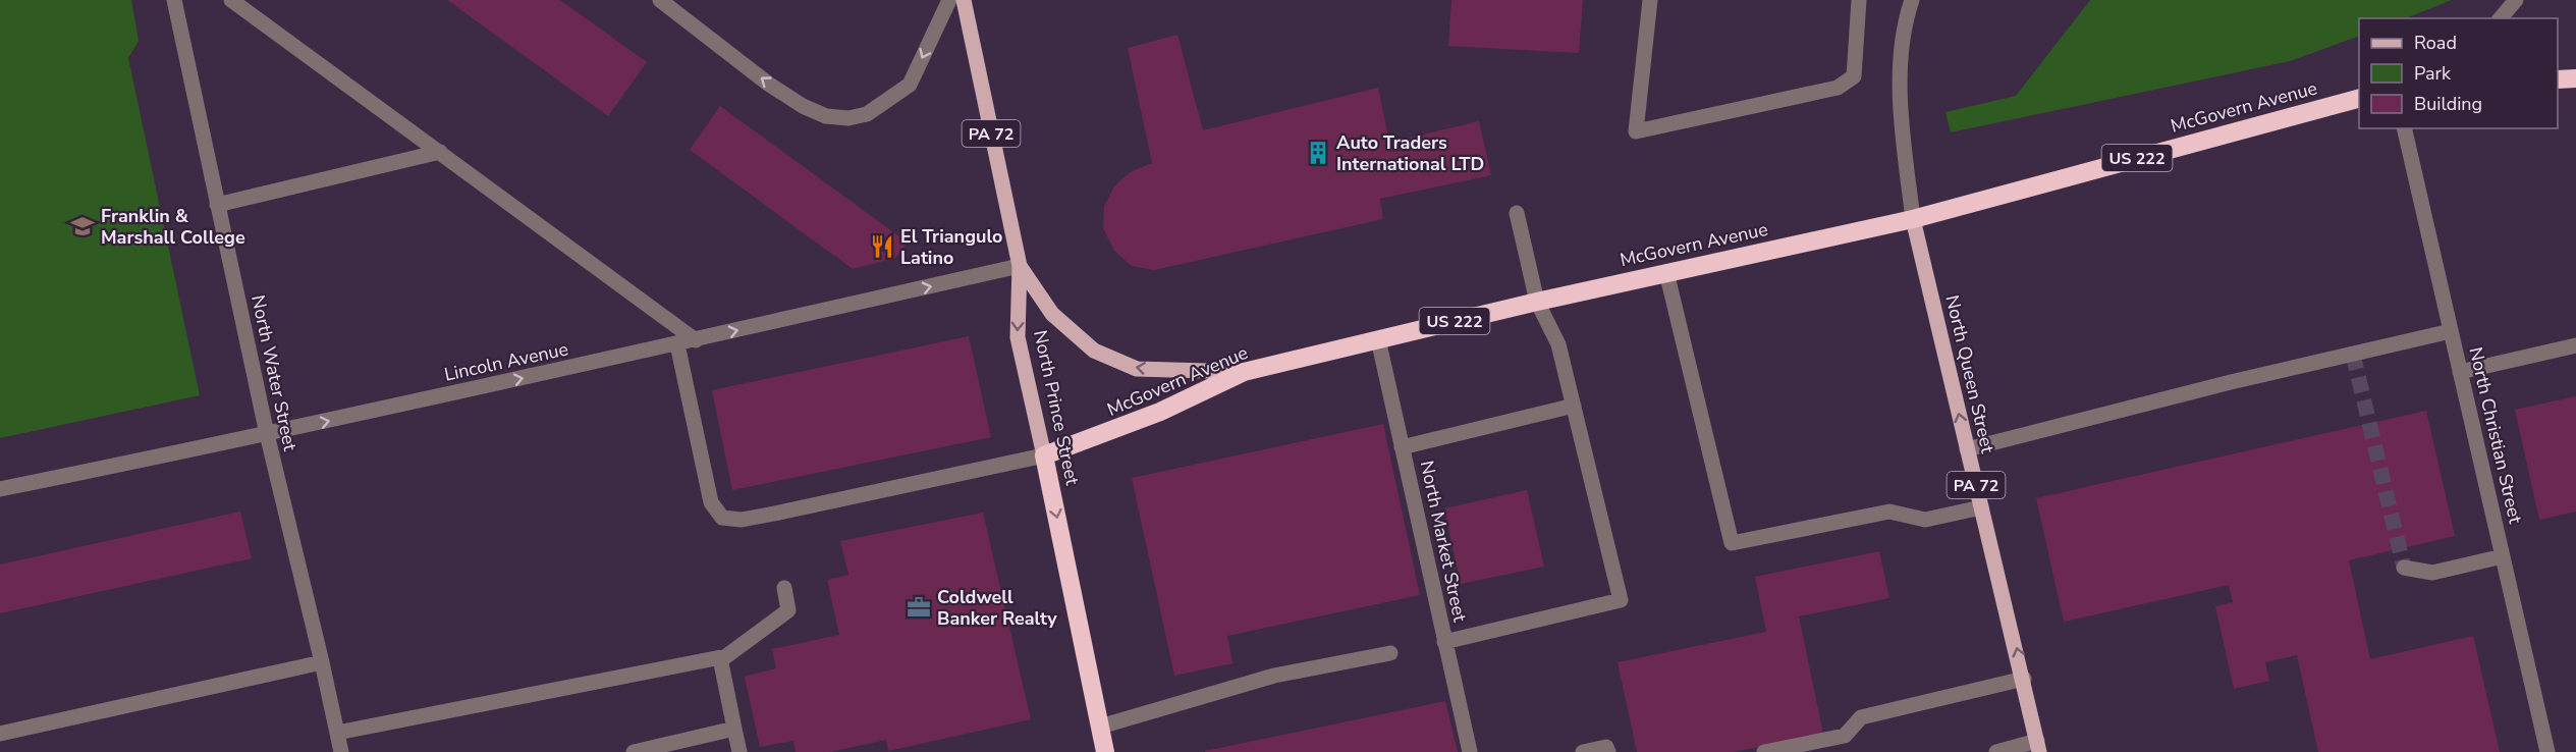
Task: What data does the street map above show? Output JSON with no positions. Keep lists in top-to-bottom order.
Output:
{
  "streets": {
    "highway": ["McGovern Avenue", "US 222", "North Prince Street"],
    "main road": ["PA 72", "North Queen Street"],
    "street": [
      "Lincoln Avenue",
      "North Water Street",
      "North Christian Street",
      "North Market Street"
    ]
  },
  "crossings": [
    ["McGovern Avenue", "PA 72"],
    ["McGovern Avenue", "North Queen Street"],
    ["McGovern Avenue", "North Prince Street"],
    ["McGovern Avenue", "North Market Street"],
    ["PA 72", "Lincoln Avenue"],
    ["PA 72", "North Prince Street"],
    ["Lincoln Avenue", "North Water Street"],
    ["Lincoln Avenue", "North Prince Street"]
  ],
  "one_way": ["Lincoln Avenue", "North Queen Street", "North Prince Street"],
  "places": {
    "building": ["Auto Traders International LTD"],
    "school or university": ["Franklin & Marshall College"],
    "restaurant": ["El Triangulo Latino"],
    "office": ["Coldwell Banker Realty"]
  },
  "legend": ["Road", "Park", "Building"]
}
